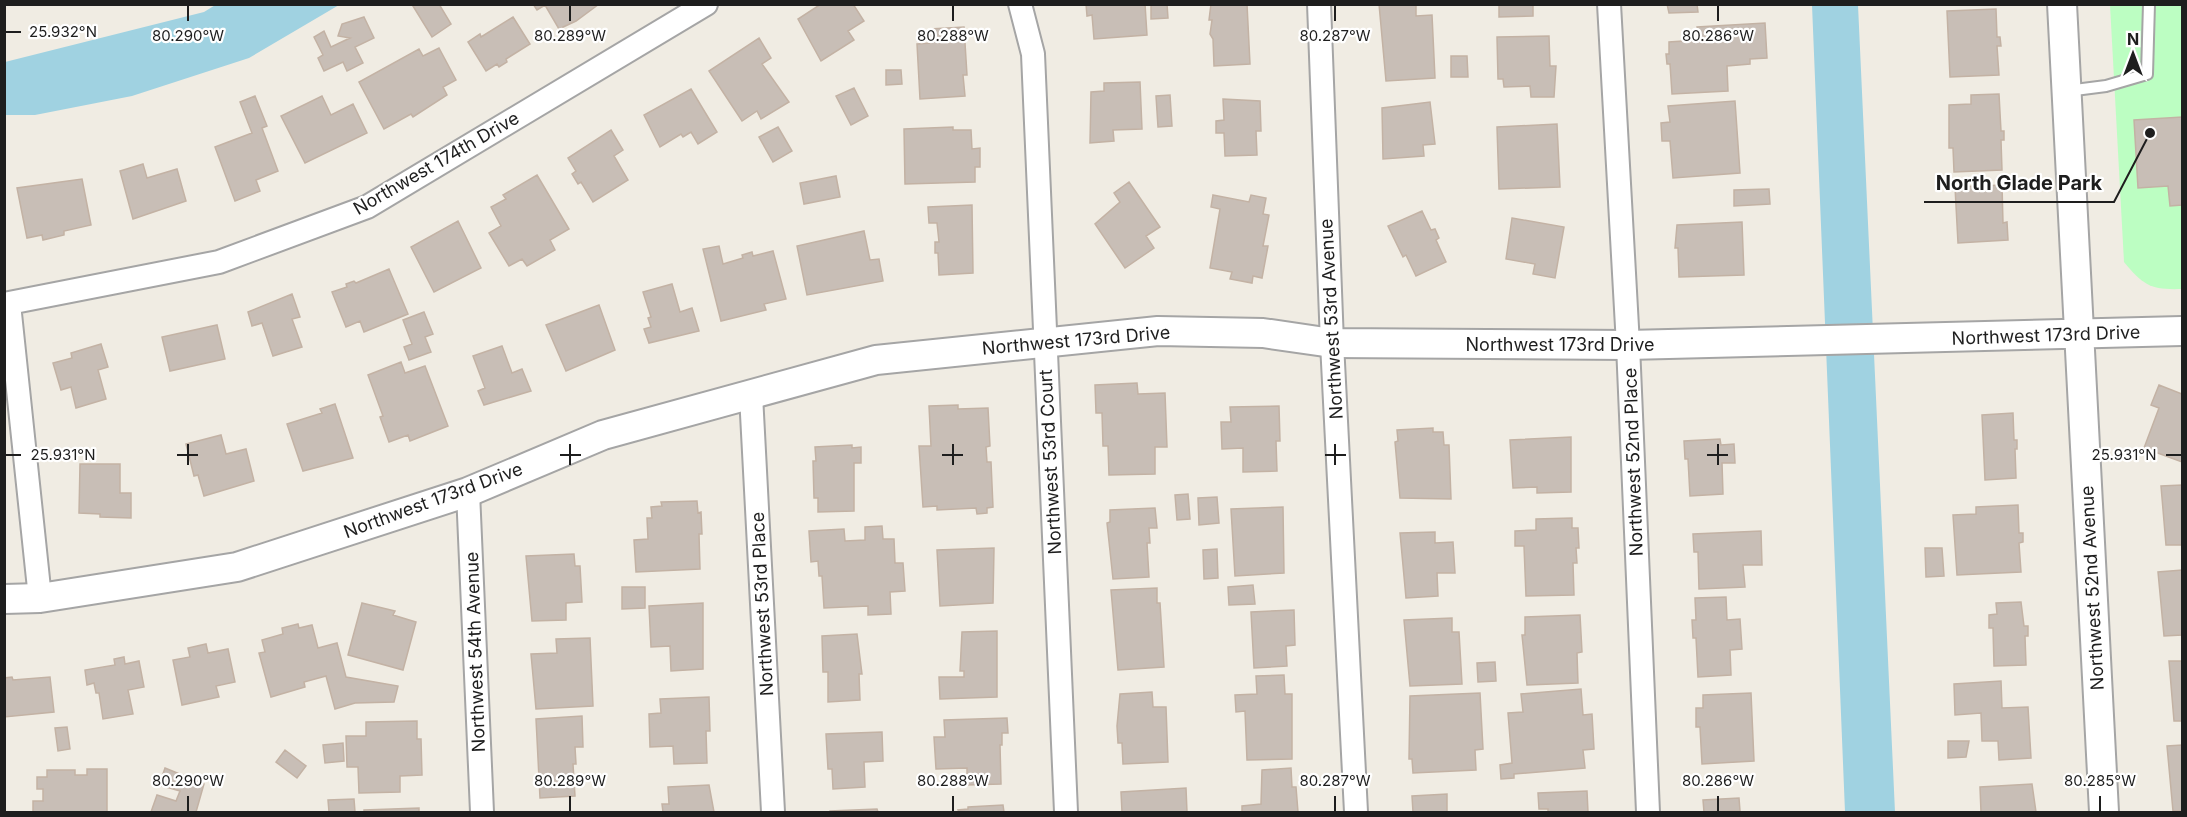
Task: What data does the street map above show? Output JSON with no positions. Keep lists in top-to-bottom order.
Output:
{
  "streets": {
    "street": [
      "Northwest 174th Drive",
      "Northwest 53rd Avenue",
      "Northwest 173rd Drive",
      "Northwest 53rd Court",
      "Northwest 52nd Place",
      "Northwest 52nd Avenue",
      "Northwest 53rd Place",
      "Northwest 54th Avenue"
    ]
  },
  "crossings": [
    ["Northwest 53rd Avenue", "Northwest 173rd Drive"],
    ["Northwest 173rd Drive", "Northwest 53rd Court"],
    ["Northwest 173rd Drive", "Northwest 52nd Place"],
    ["Northwest 173rd Drive", "Northwest 52nd Avenue"],
    ["Northwest 173rd Drive", "Northwest 53rd Place"],
    ["Northwest 173rd Drive", "Northwest 54th Avenue"]
  ],
  "places": ["North Glade Park"],
  "north": "top",
  "coordinates": [
    "25.932°N",
    "80.290°W",
    "80.289°W",
    "80.288°W",
    "80.287°W",
    "80.286°W",
    "25.931°N",
    "80.285°W"
  ]
}
